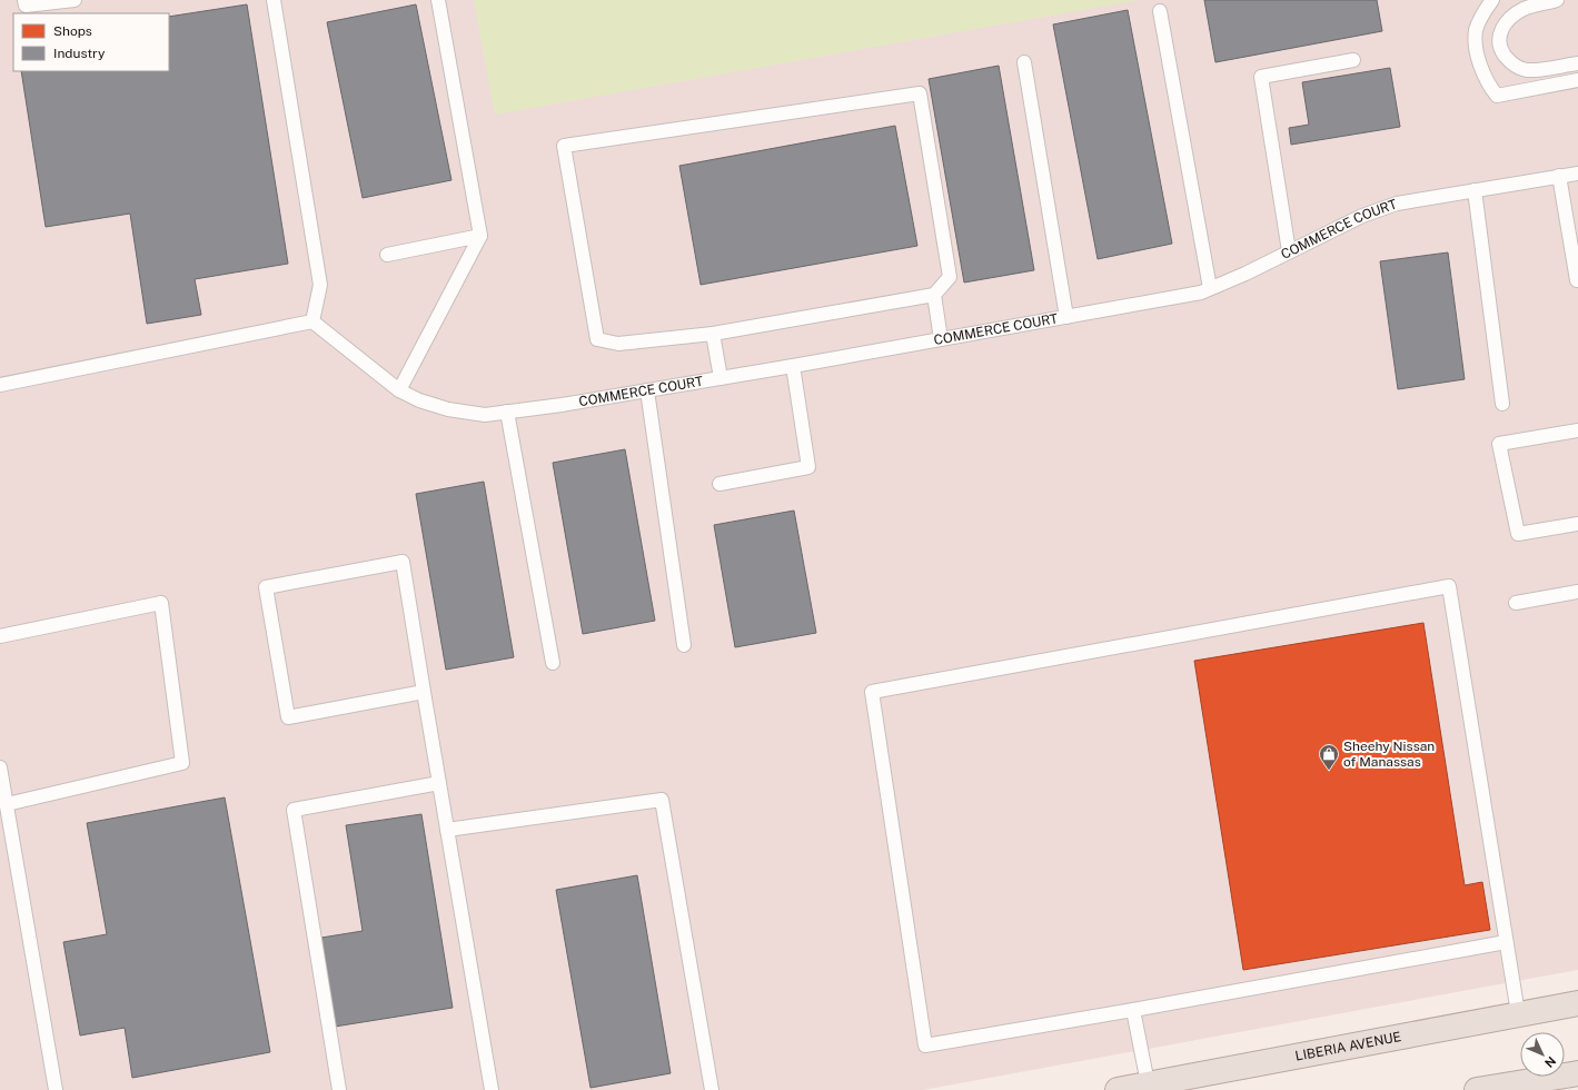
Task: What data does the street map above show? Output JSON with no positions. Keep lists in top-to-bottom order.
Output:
{
  "streets": {
    "highway": ["LIBERIA AVENUE"],
    "lane": ["COMMERCE COURT"]
  },
  "places": {
    "shop": ["Sheehy Nissan of Manassas"]
  },
  "legend": ["Shops", "Industry"],
  "north": "bottom right"
}
